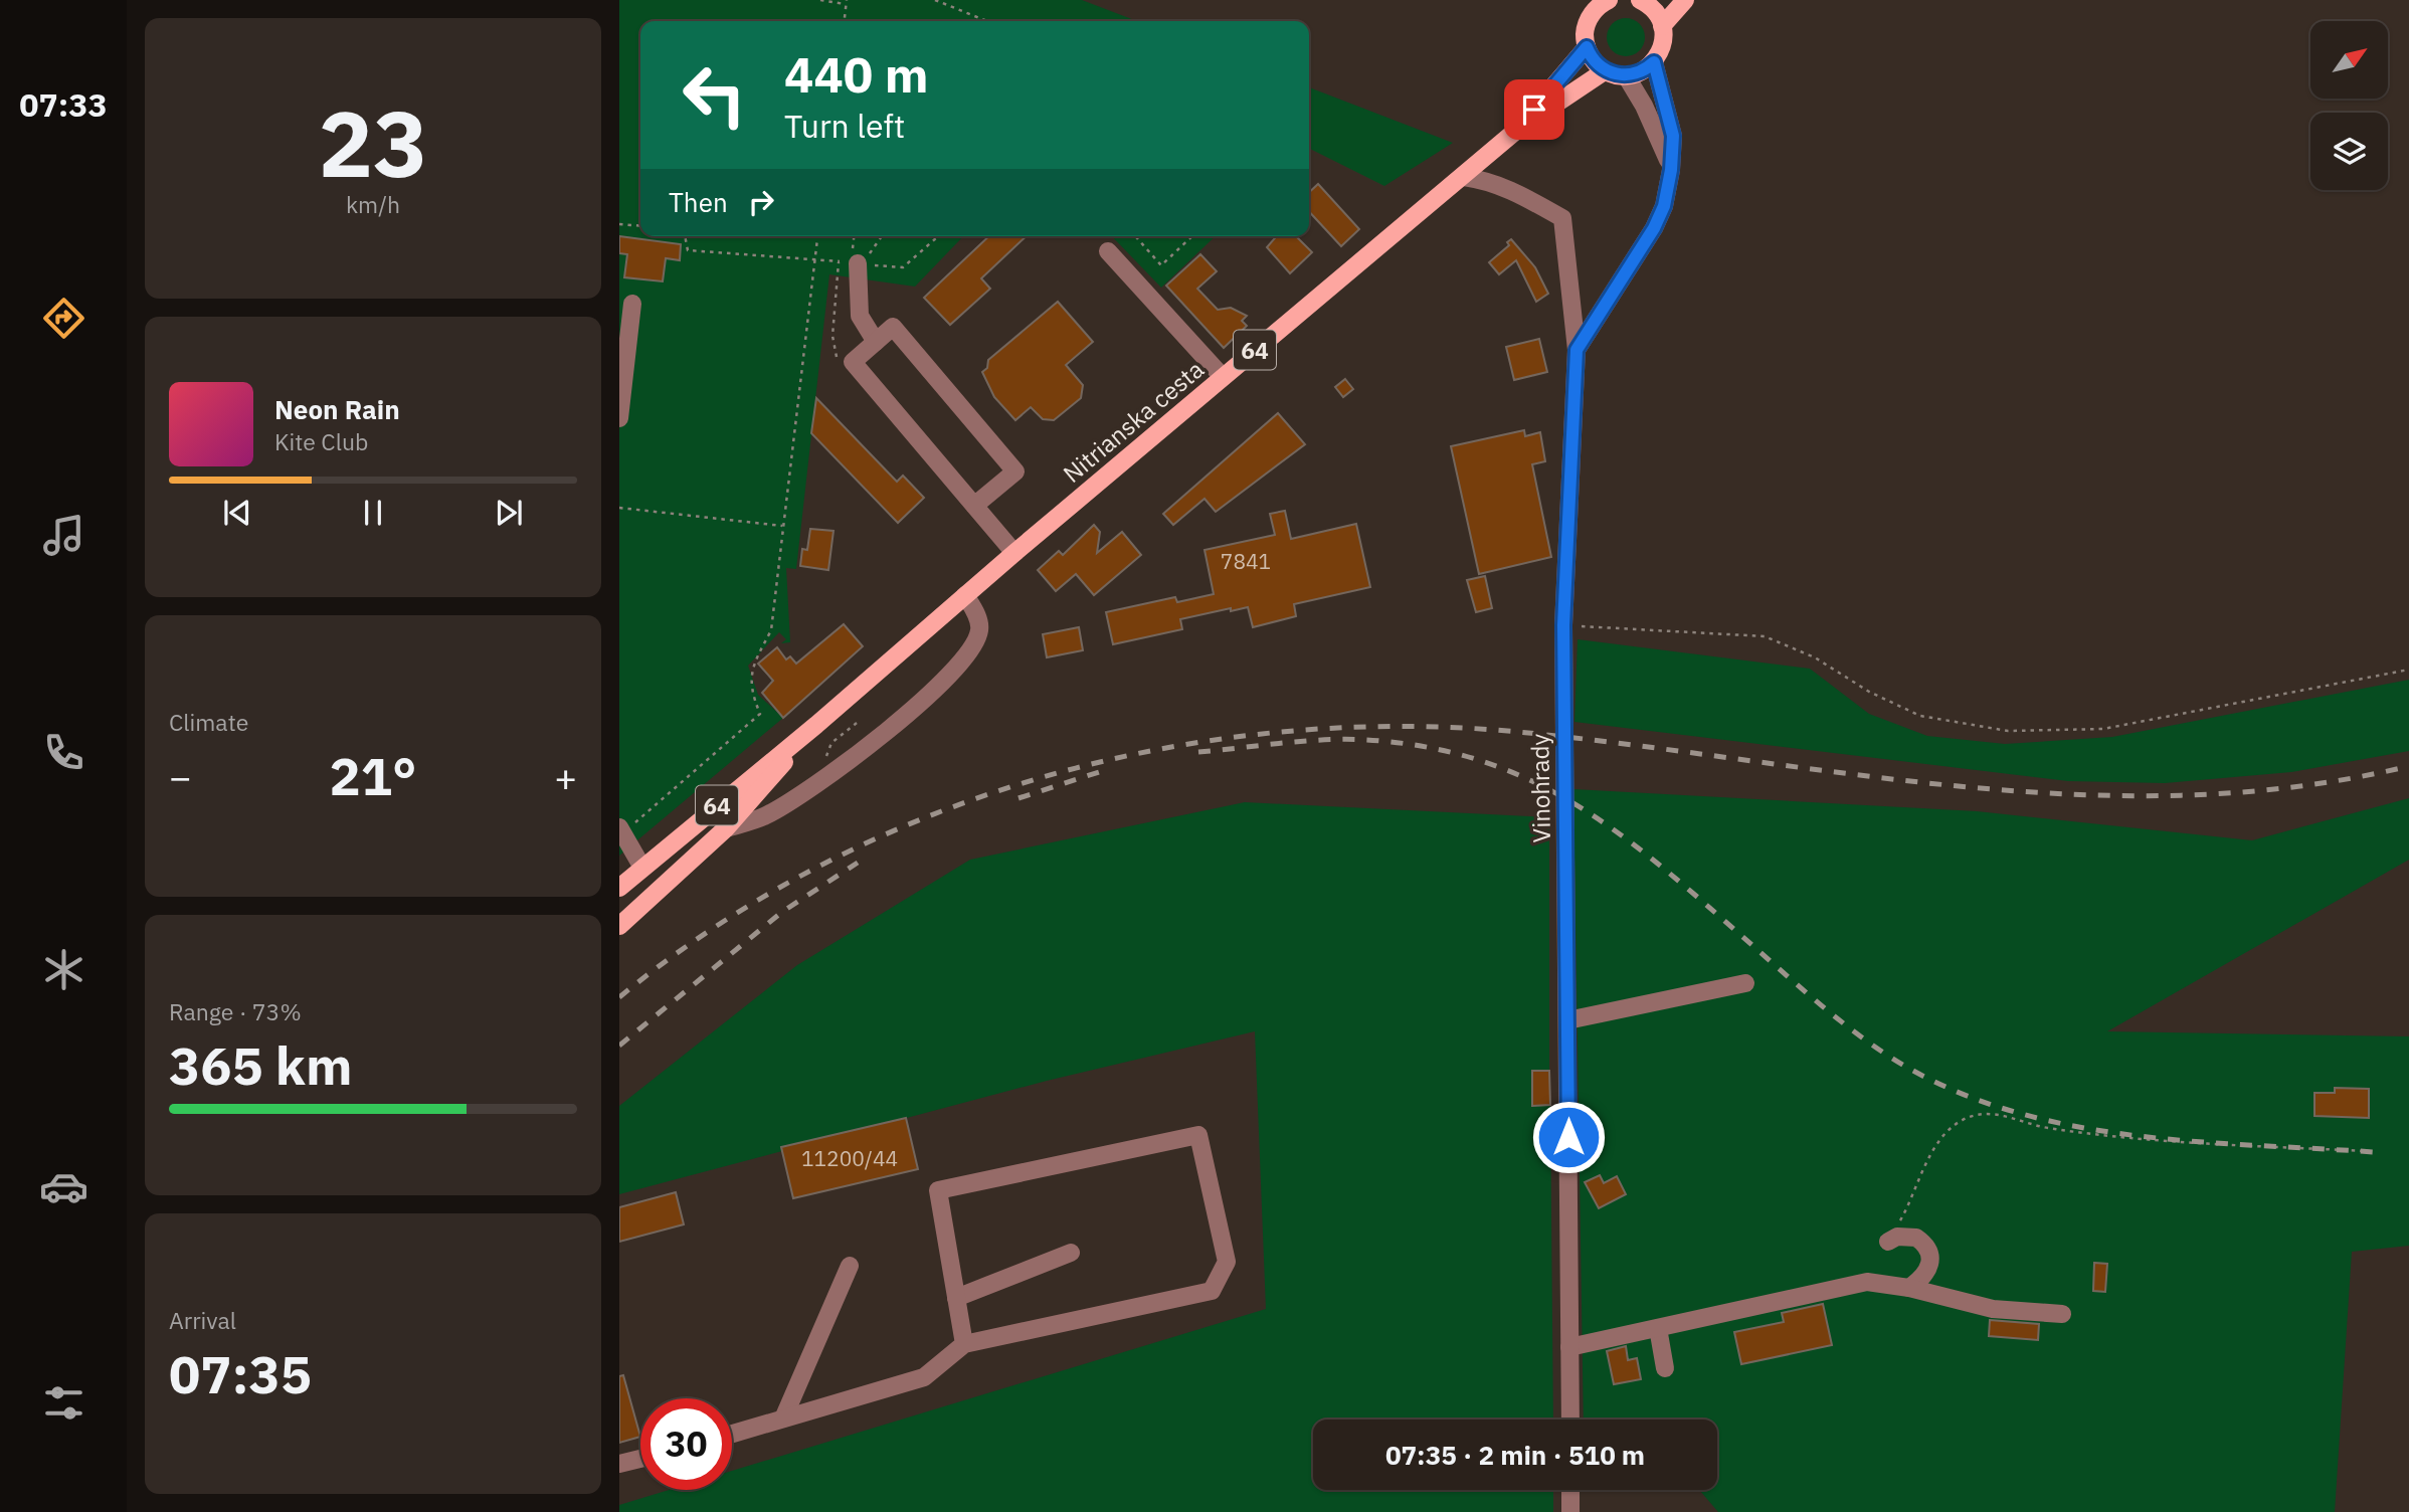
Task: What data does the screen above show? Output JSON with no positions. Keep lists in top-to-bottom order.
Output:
{
  "streets": {
    "main road": ["64", "Nitrianska cesta"],
    "street": ["Vinohrady"]
  },
  "crossings": [
    ["64", "Nitrianska cesta"]
  ],
  "house_numbers": ["7841", "11200/44"],
  "north": "top right",
  "page": {
    "tabs": "07:33",
    "tile": [
      ["23", "km/h"],
      "Climate",
      ["Range · 73%", "365 km"],
      ["Arrival", "07:35"]
    ],
    "turn": ["440 m", "Turn left"],
    "then": "Then",
    "song": ["Neon Rain", "Kite Club"],
    "heat": ["−", "21°", "+"],
    "limit": "30",
    "trip": "07:35 · 2 min · 510 m"
  }
}
